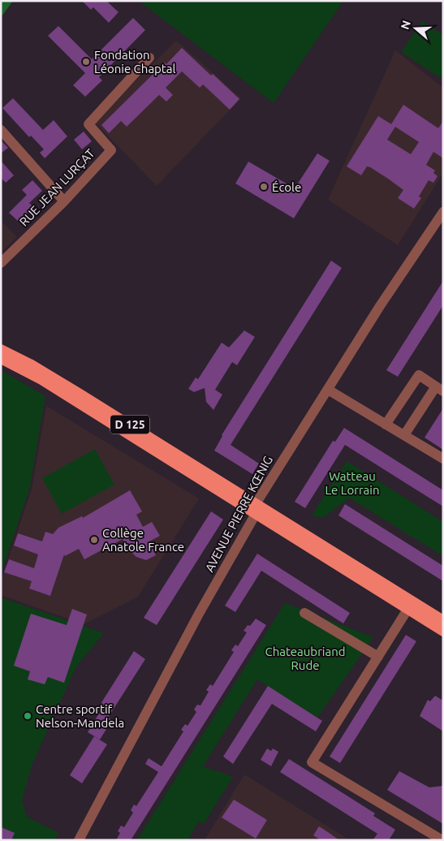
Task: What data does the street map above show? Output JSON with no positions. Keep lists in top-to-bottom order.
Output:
{
  "streets": {
    "main road": ["D 125"],
    "street": ["RUE JEAN LURÇAT", "AVENUE PIERRE KŒNIG"]
  },
  "crossings": [
    ["D 125", "AVENUE PIERRE KŒNIG"]
  ],
  "parks": ["Watteau Le Lorrain", "Chateaubriand Rude"],
  "places": [
    "Fondation Léonie Chaptal",
    "École",
    "Collège Anatole France",
    "Centre sportif Nelson-Mandela"
  ],
  "north": "left"
}
